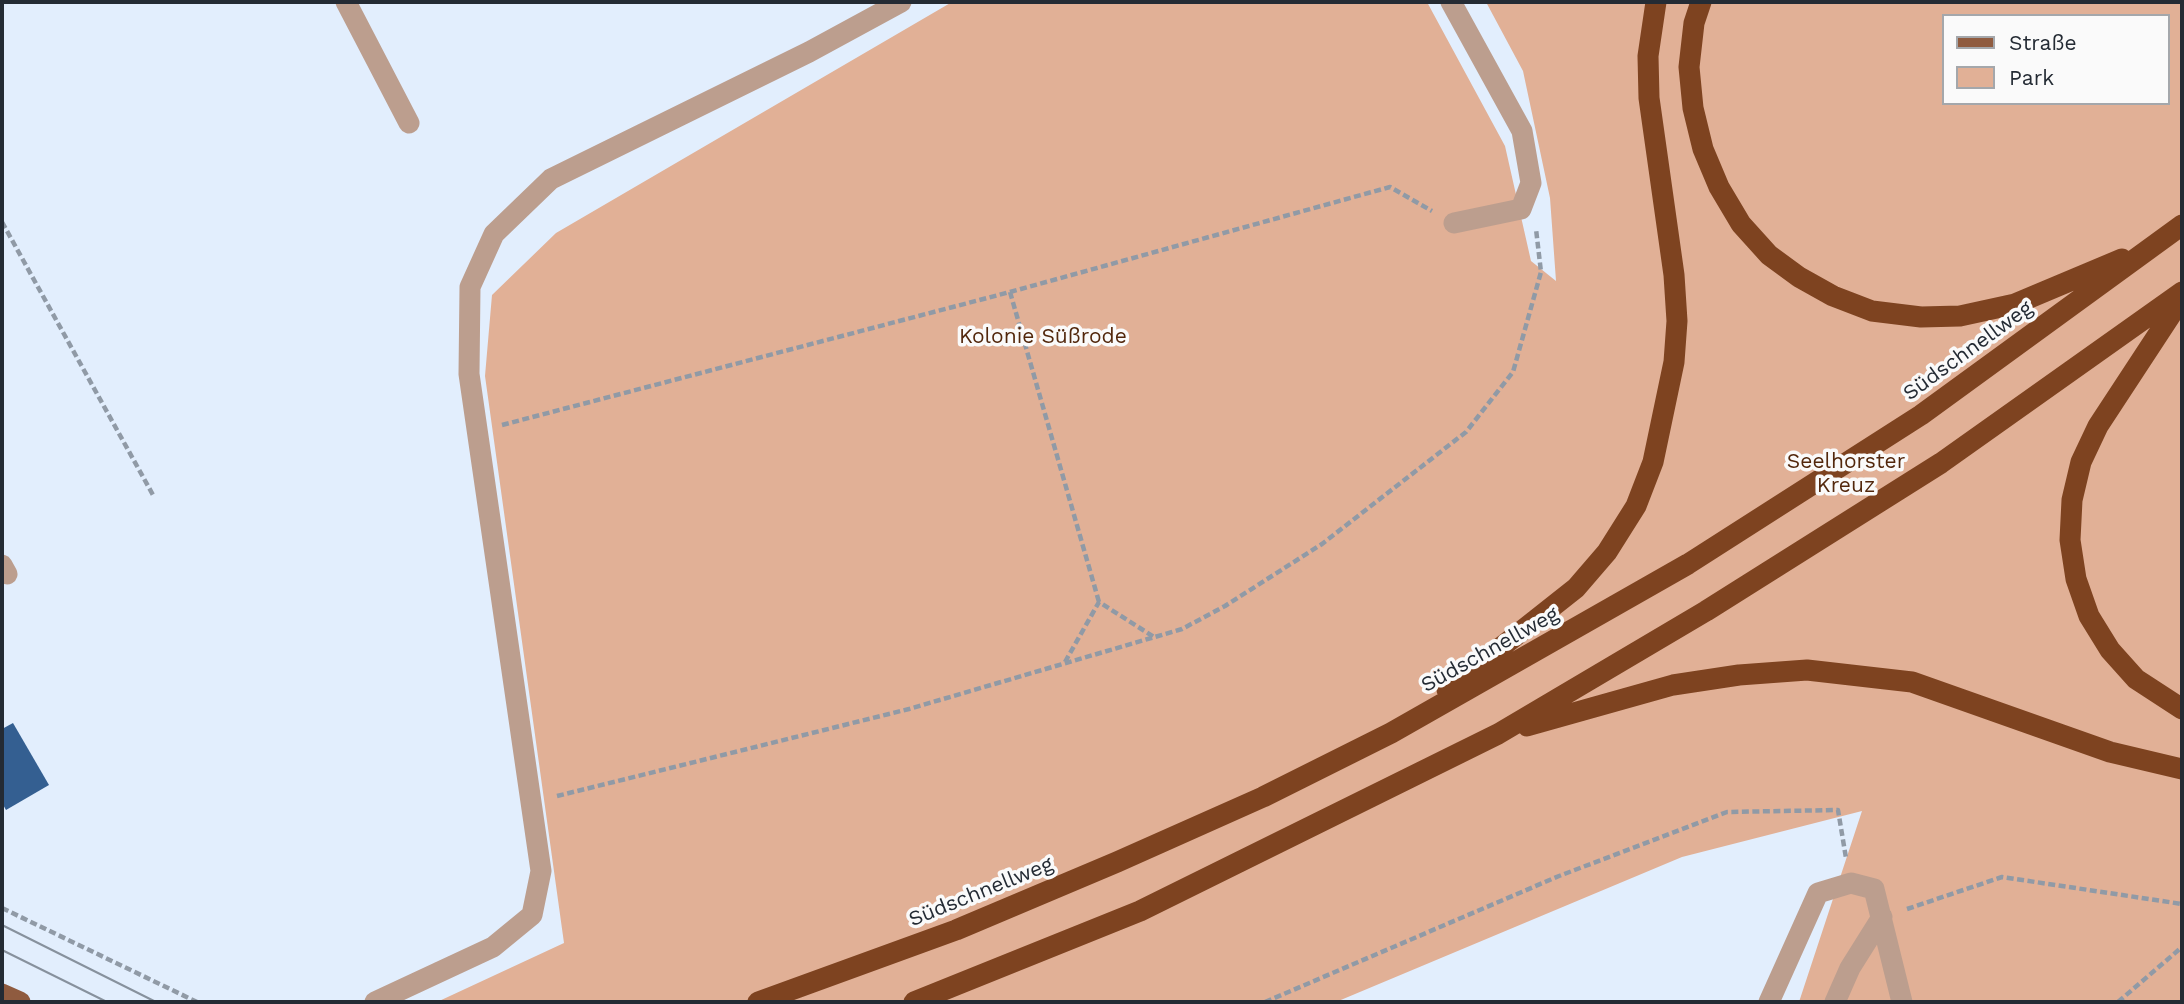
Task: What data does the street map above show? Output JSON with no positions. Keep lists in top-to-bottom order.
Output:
{
  "streets": {
    "highway": ["Südschnellweg"]
  },
  "parks": ["Kolonie Süßrode", "Seelhorster Kreuz"],
  "legend": ["Straße", "Park"]
}
